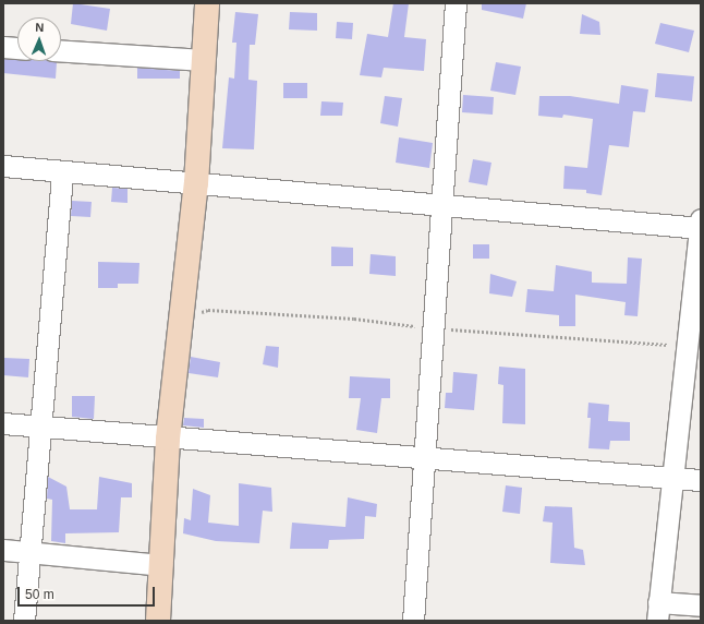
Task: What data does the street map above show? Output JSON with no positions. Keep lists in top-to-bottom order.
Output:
{
  "scale_bar": "50 m",
  "north": "top"
}
